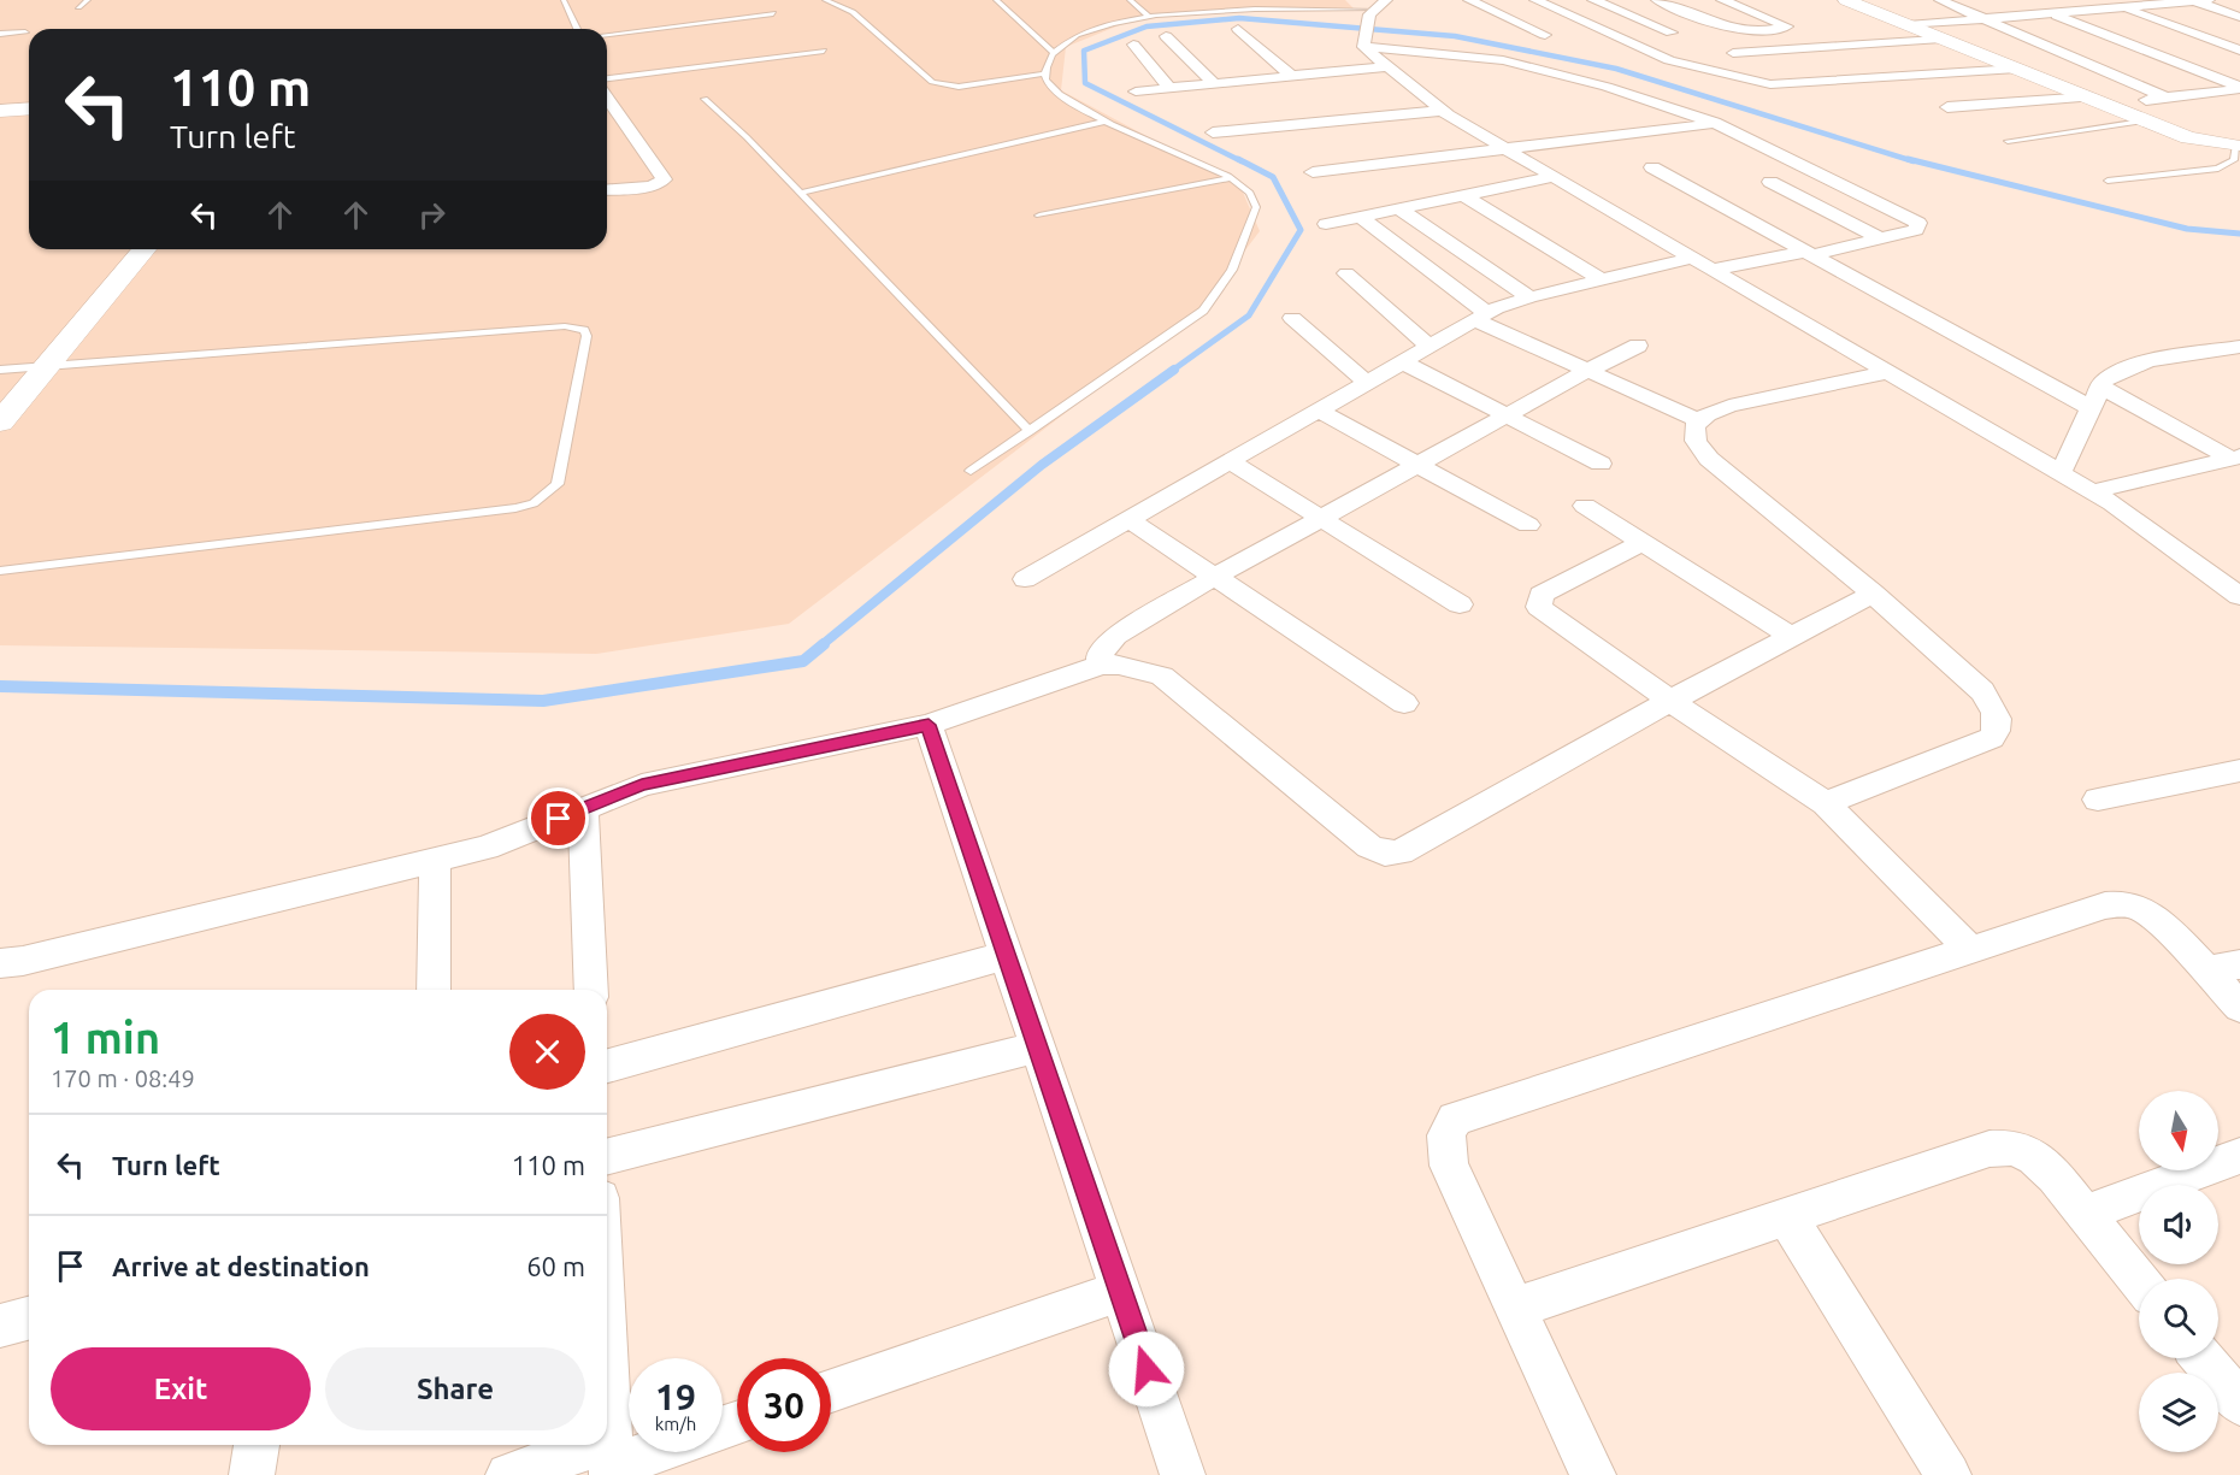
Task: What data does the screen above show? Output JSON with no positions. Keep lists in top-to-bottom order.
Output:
{
  "north": "bottom",
  "page": {
    "turn": ["110 m", "Turn left"],
    "heading": ["1 min", "170 m · 08:49"],
    "list": [
      {
        "name": "Turn left",
        "value": "110 m"
      },
      {
        "name": "Arrive at destination",
        "value": "60 m"
      }
    ],
    "buttons": ["Exit", "Share"],
    "speed": "19 km/h",
    "limit": "30"
  }
}
